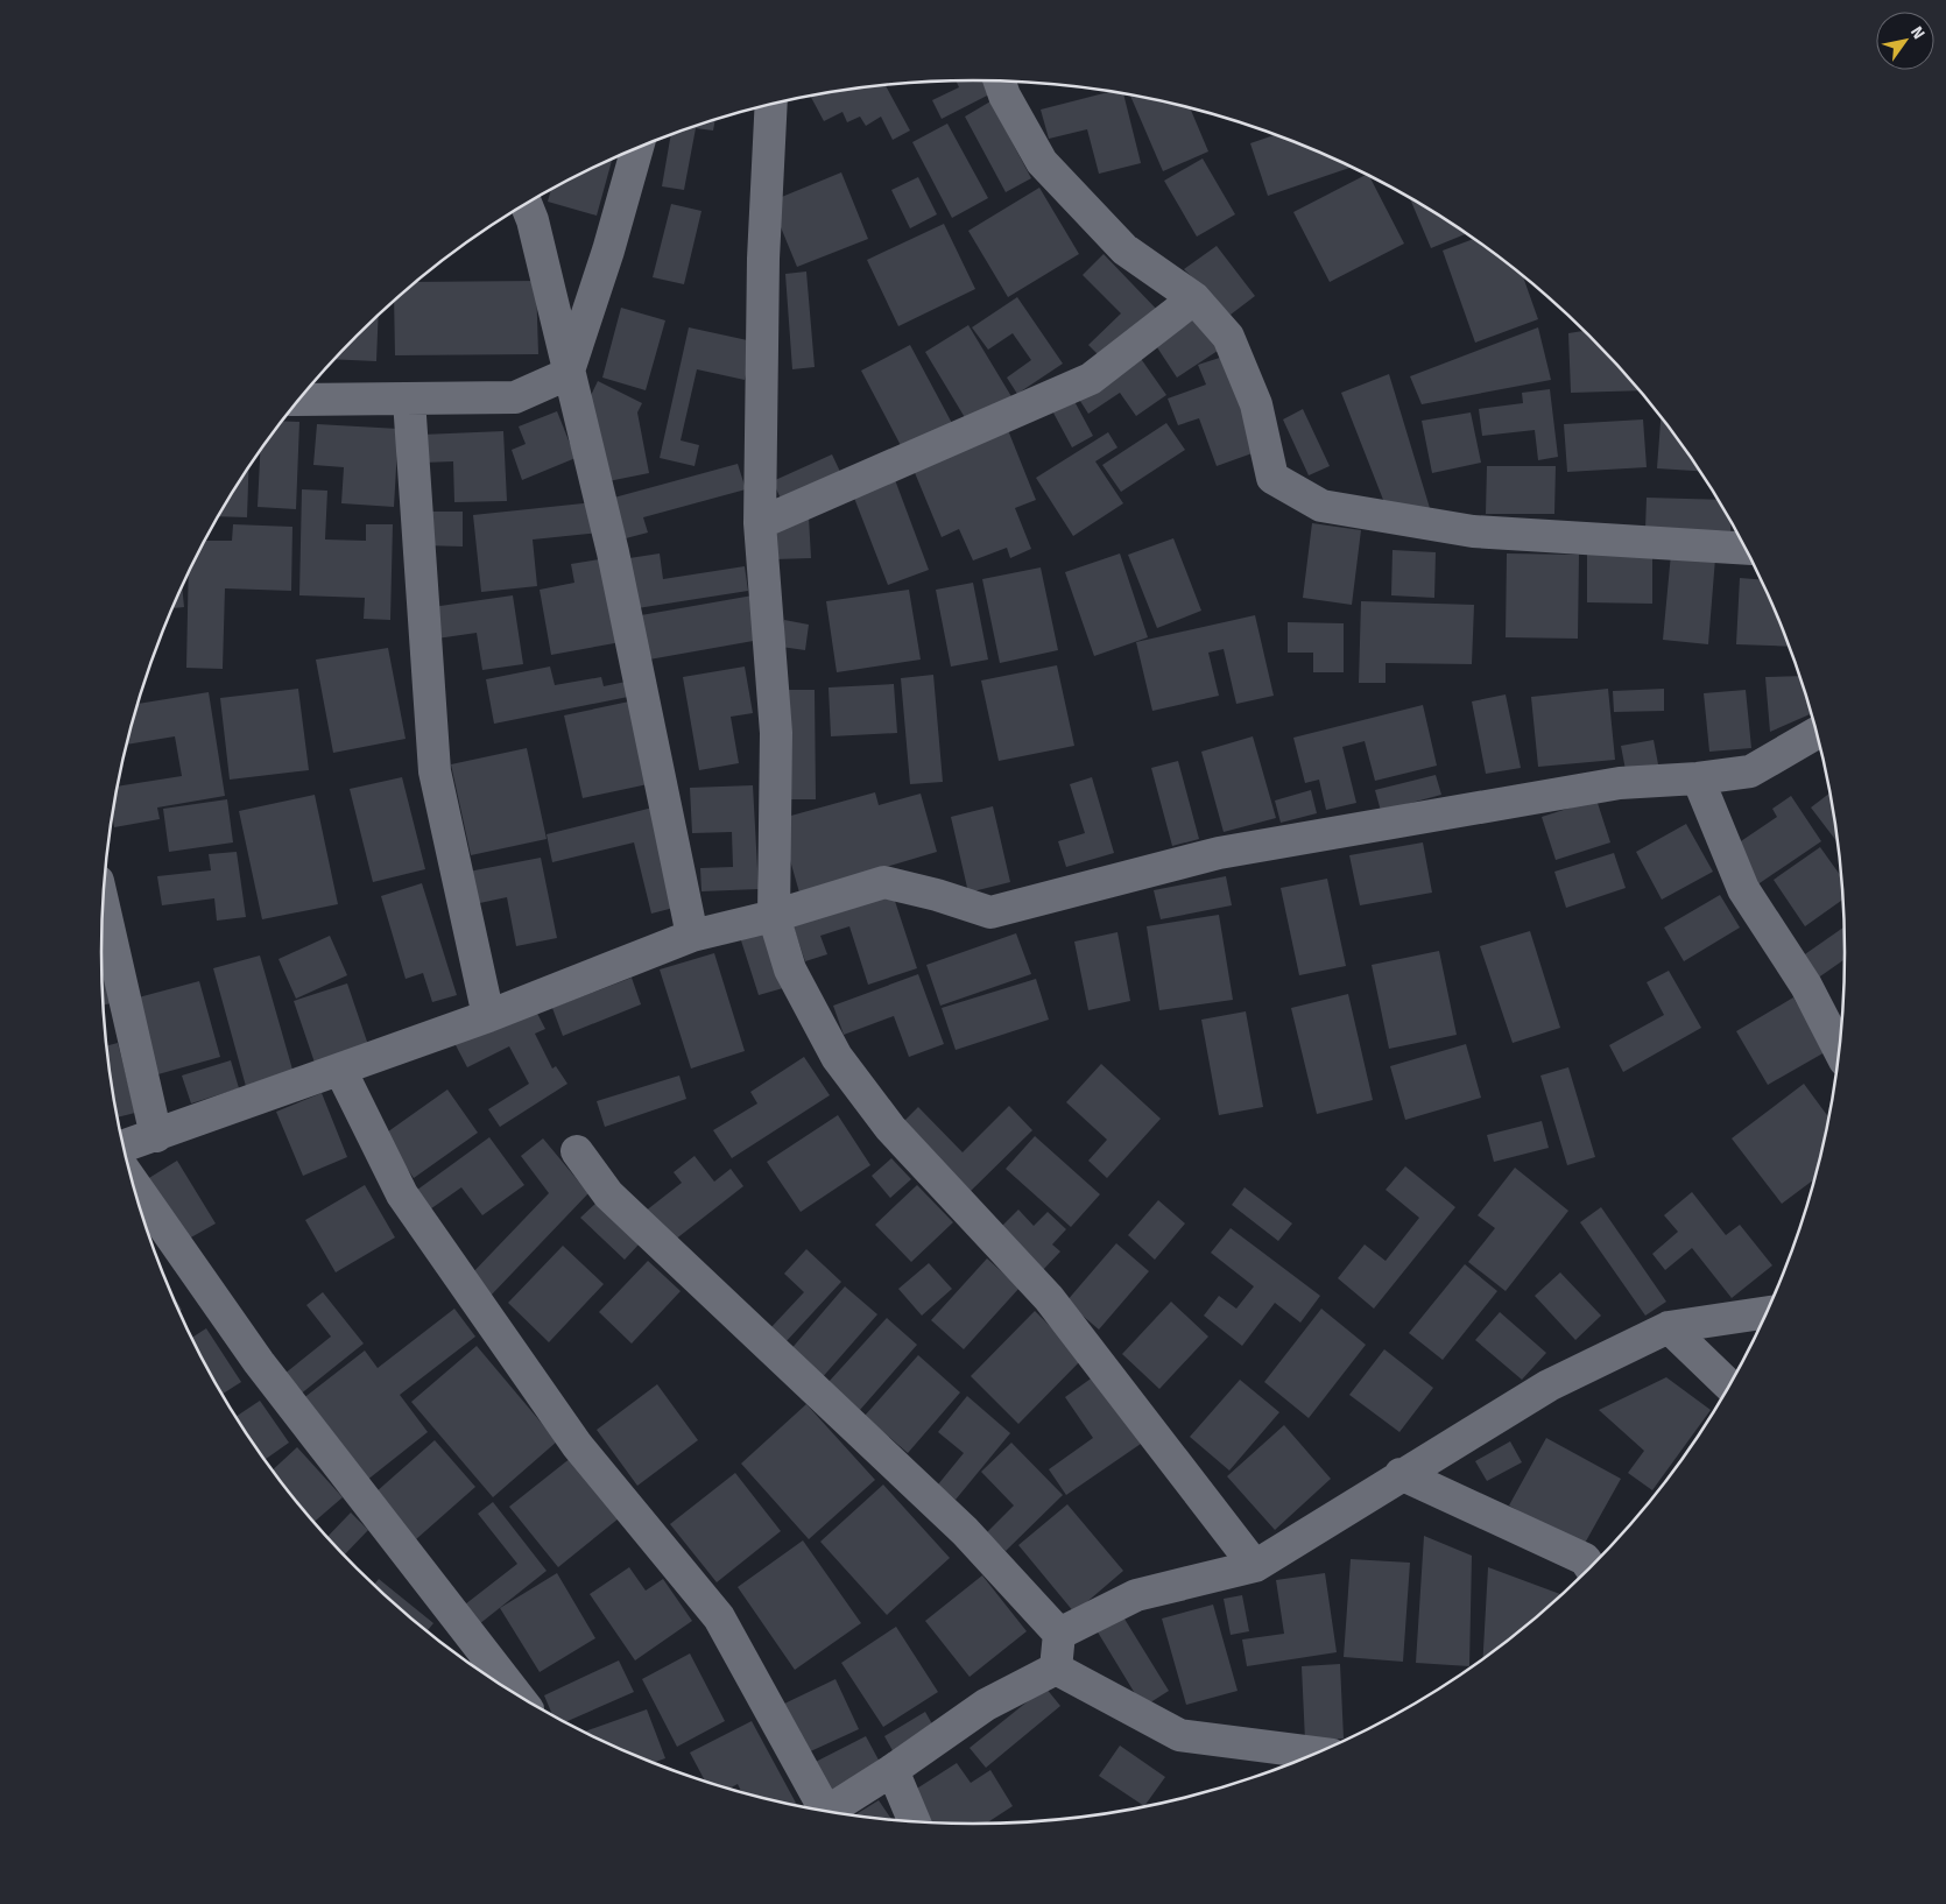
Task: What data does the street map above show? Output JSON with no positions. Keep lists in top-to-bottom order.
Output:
{
  "north": "top right"
}
